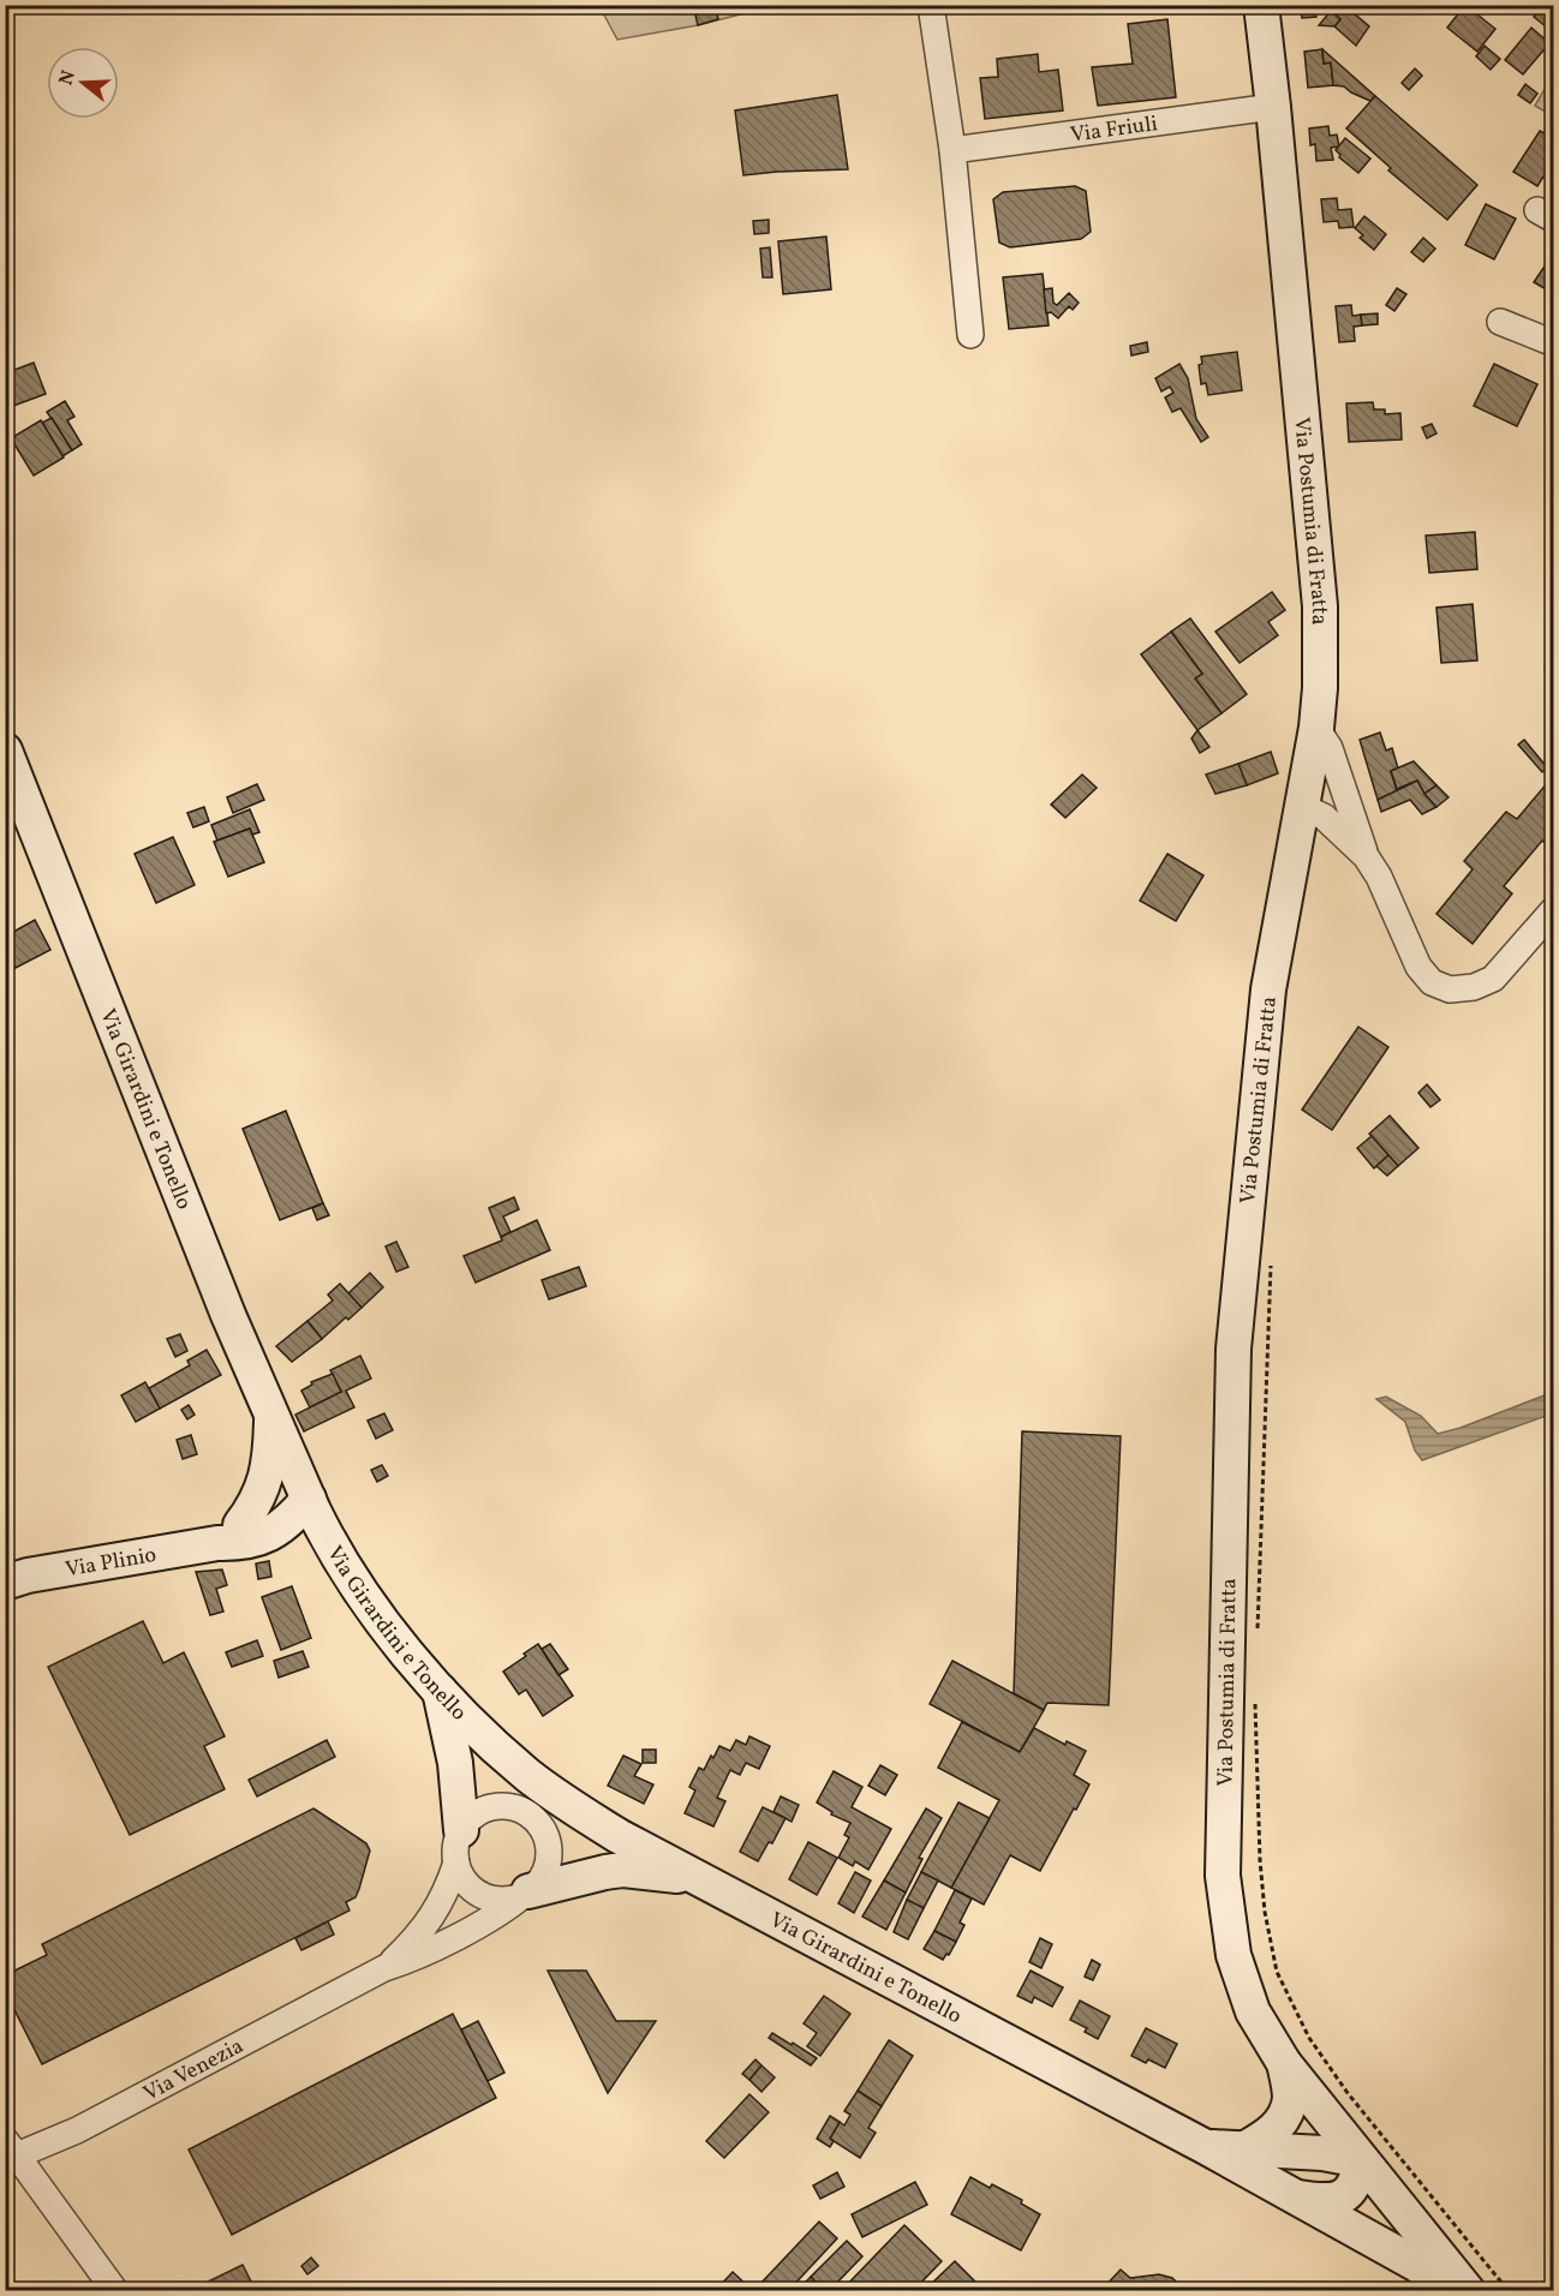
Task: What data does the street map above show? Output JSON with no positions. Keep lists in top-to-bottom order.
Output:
{
  "streets": {
    "main road": ["Via Postumia di Fratta", "Via Girardini e Tonello", "Via Plinio"],
    "street": ["Via Friuli", "Via Venezia"]
  },
  "crossings": [
    ["Via Friuli", "Via Postumia di Fratta"],
    ["Via Postumia di Fratta", "Via Girardini e Tonello"],
    ["Via Girardini e Tonello", "Via Plinio"]
  ],
  "north": "left"
}
